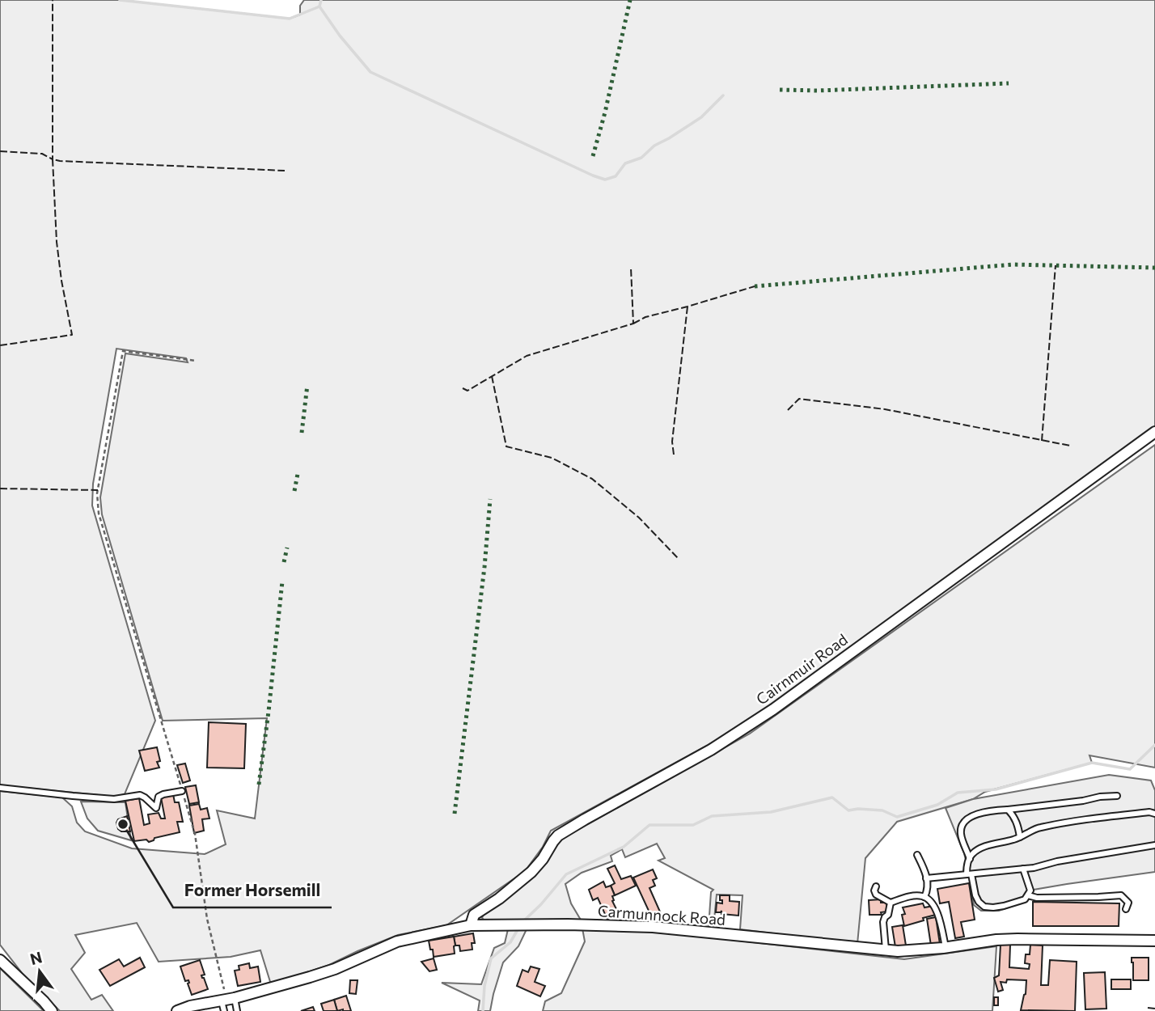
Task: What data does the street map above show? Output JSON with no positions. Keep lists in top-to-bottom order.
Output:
{
  "streets": {
    "street": ["Cairnmuir Road", "Carmunnock Road"]
  },
  "crossings": [
    ["Cairnmuir Road", "Carmunnock Road"]
  ],
  "places": ["Former Horsemill"],
  "north": "top"
}
